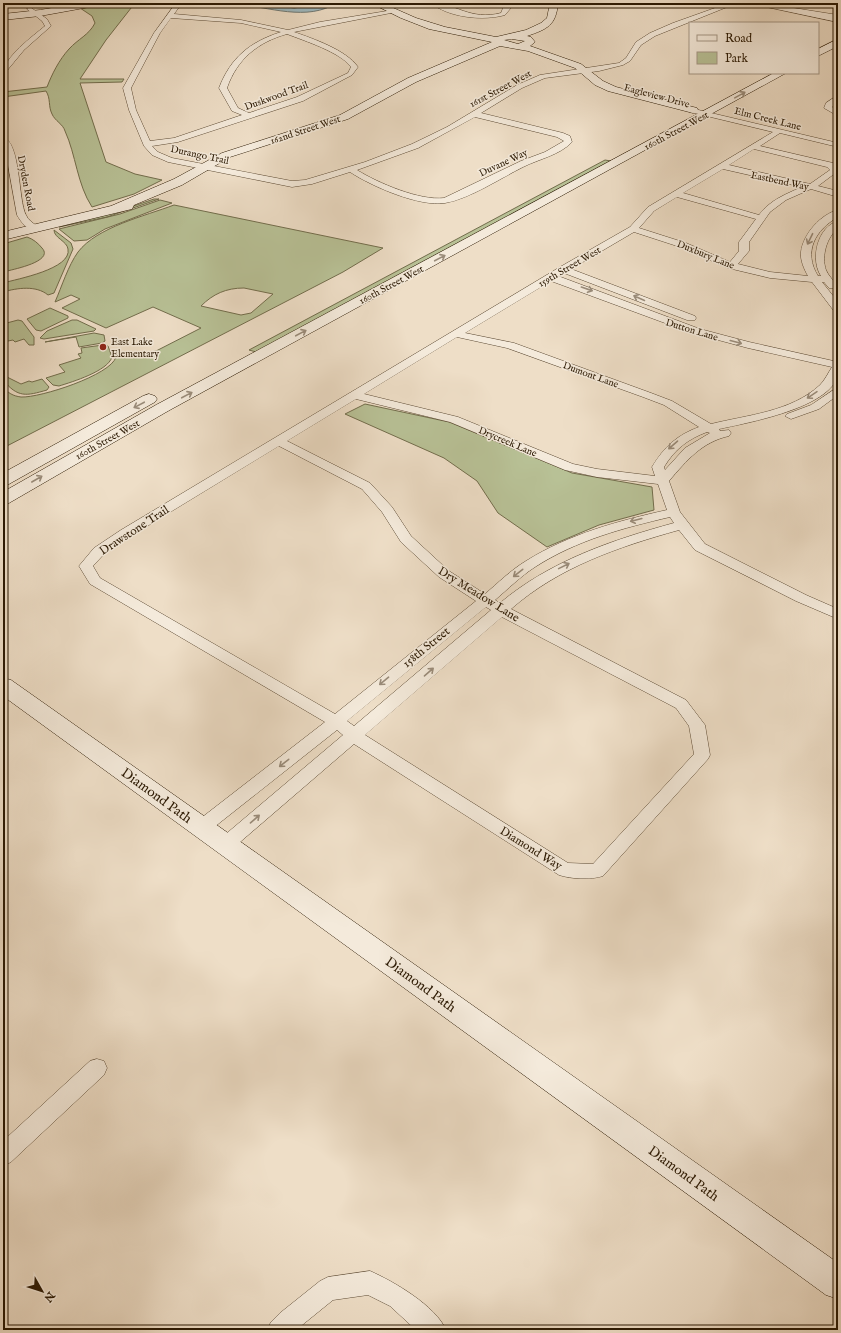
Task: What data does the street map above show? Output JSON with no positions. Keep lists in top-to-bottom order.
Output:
{
  "streets": {
    "street": [
      "161st Street West",
      "Duskwood Trail",
      "Eagleview Drive",
      "Elm Creek Lane",
      "162nd Street West",
      "160th Street West",
      "Durango Trail",
      "Duvane Way",
      "Eastbend Way",
      "Dryden Road",
      "Duxbury Lane",
      "159th Street West",
      "Dutton Lane",
      "Dumont Lane",
      "Drycreek Lane",
      "Drawstone Trail",
      "Dry Meadow Lane",
      "158th Street",
      "Diamond Path",
      "Diamond Way"
    ]
  },
  "crossings": [
    ["161st Street West", "Eagleview Drive"],
    ["161st Street West", "Durango Trail"],
    ["161st Street West", "Duvane Way"],
    ["Duskwood Trail", "Durango Trail"],
    ["Eagleview Drive", "Elm Creek Lane"],
    ["Eagleview Drive", "162nd Street West"],
    ["Eagleview Drive", "160th Street West"],
    ["Elm Creek Lane", "160th Street West"],
    ["Elm Creek Lane", "159th Street West"],
    ["162nd Street West", "Durango Trail"],
    ["162nd Street West", "Dryden Road"],
    ["Eastbend Way", "159th Street West"],
    ["Duxbury Lane", "159th Street West"],
    ["159th Street West", "Dutton Lane"],
    ["159th Street West", "Dumont Lane"],
    ["159th Street West", "Drycreek Lane"],
    ["159th Street West", "Drawstone Trail"],
    ["Drycreek Lane", "Drawstone Trail"],
    ["Drawstone Trail", "Dry Meadow Lane"],
    ["Drawstone Trail", "158th Street"],
    ["Drawstone Trail", "Diamond Way"],
    ["Dry Meadow Lane", "158th Street"],
    ["Dry Meadow Lane", "Diamond Way"],
    ["158th Street", "Diamond Path"],
    ["158th Street", "Diamond Way"]
  ],
  "places": ["East Lake Elementary"],
  "legend": ["Road", "Park"],
  "north": "bottom right"
}
